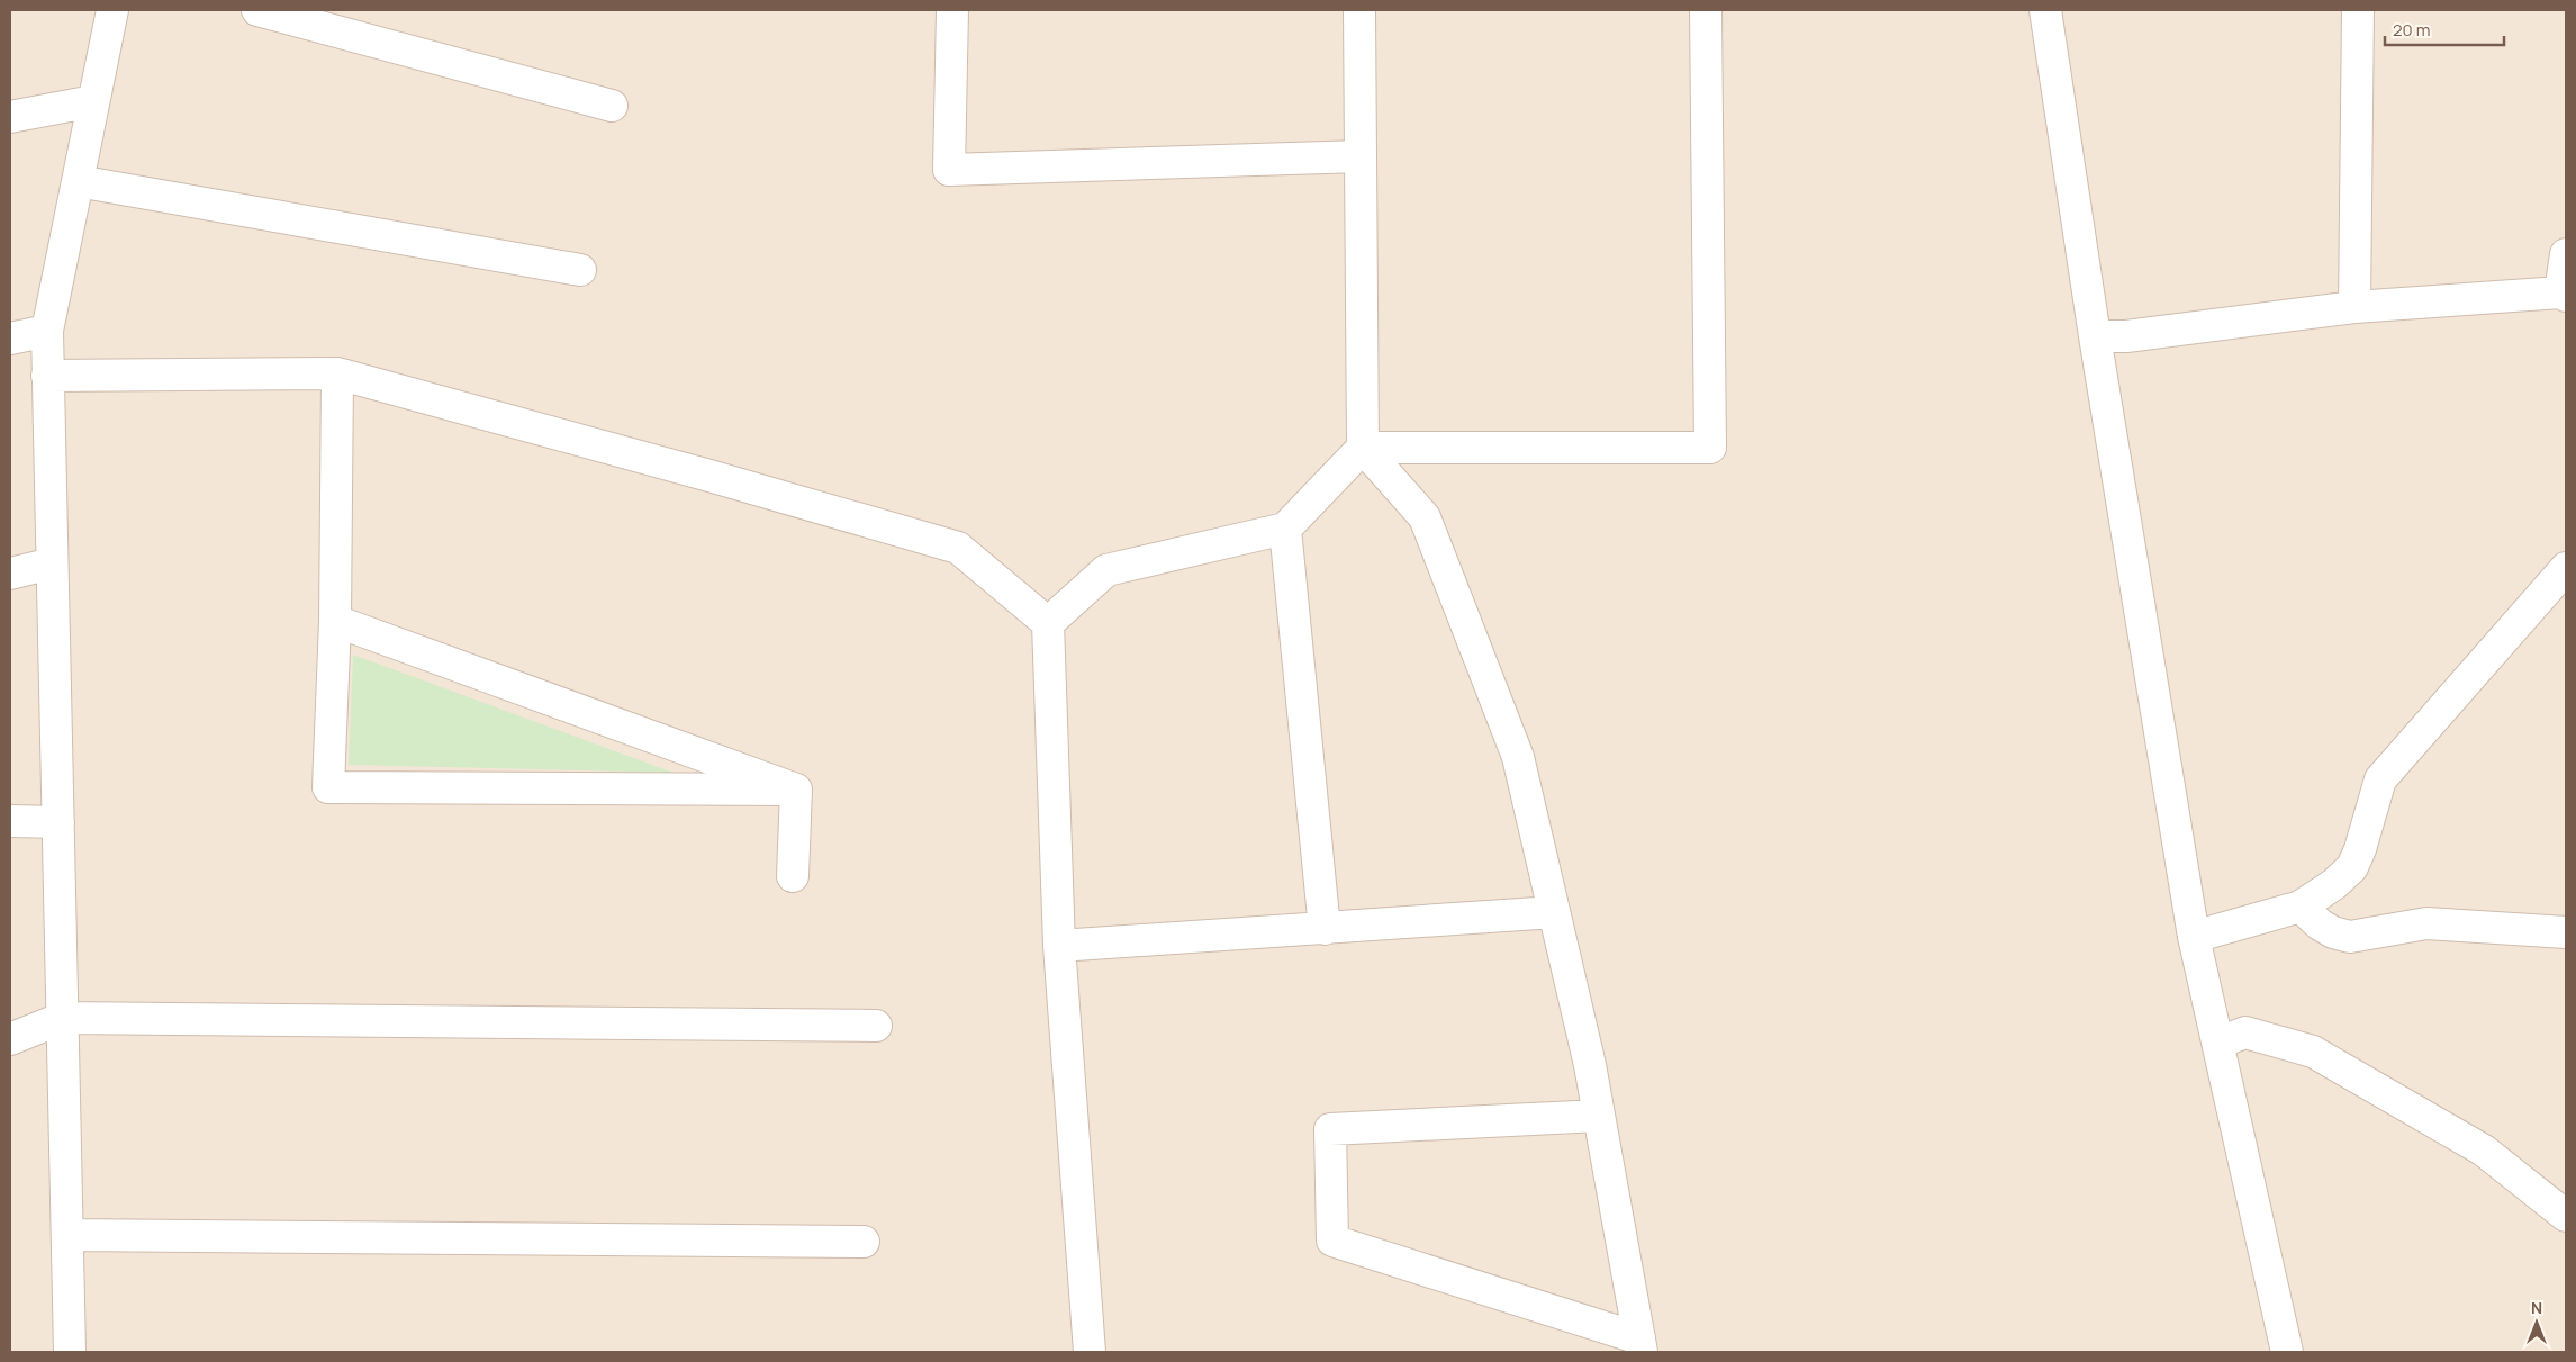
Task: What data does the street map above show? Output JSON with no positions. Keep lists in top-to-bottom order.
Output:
{
  "scale_bar": "20 m",
  "north": "top"
}
